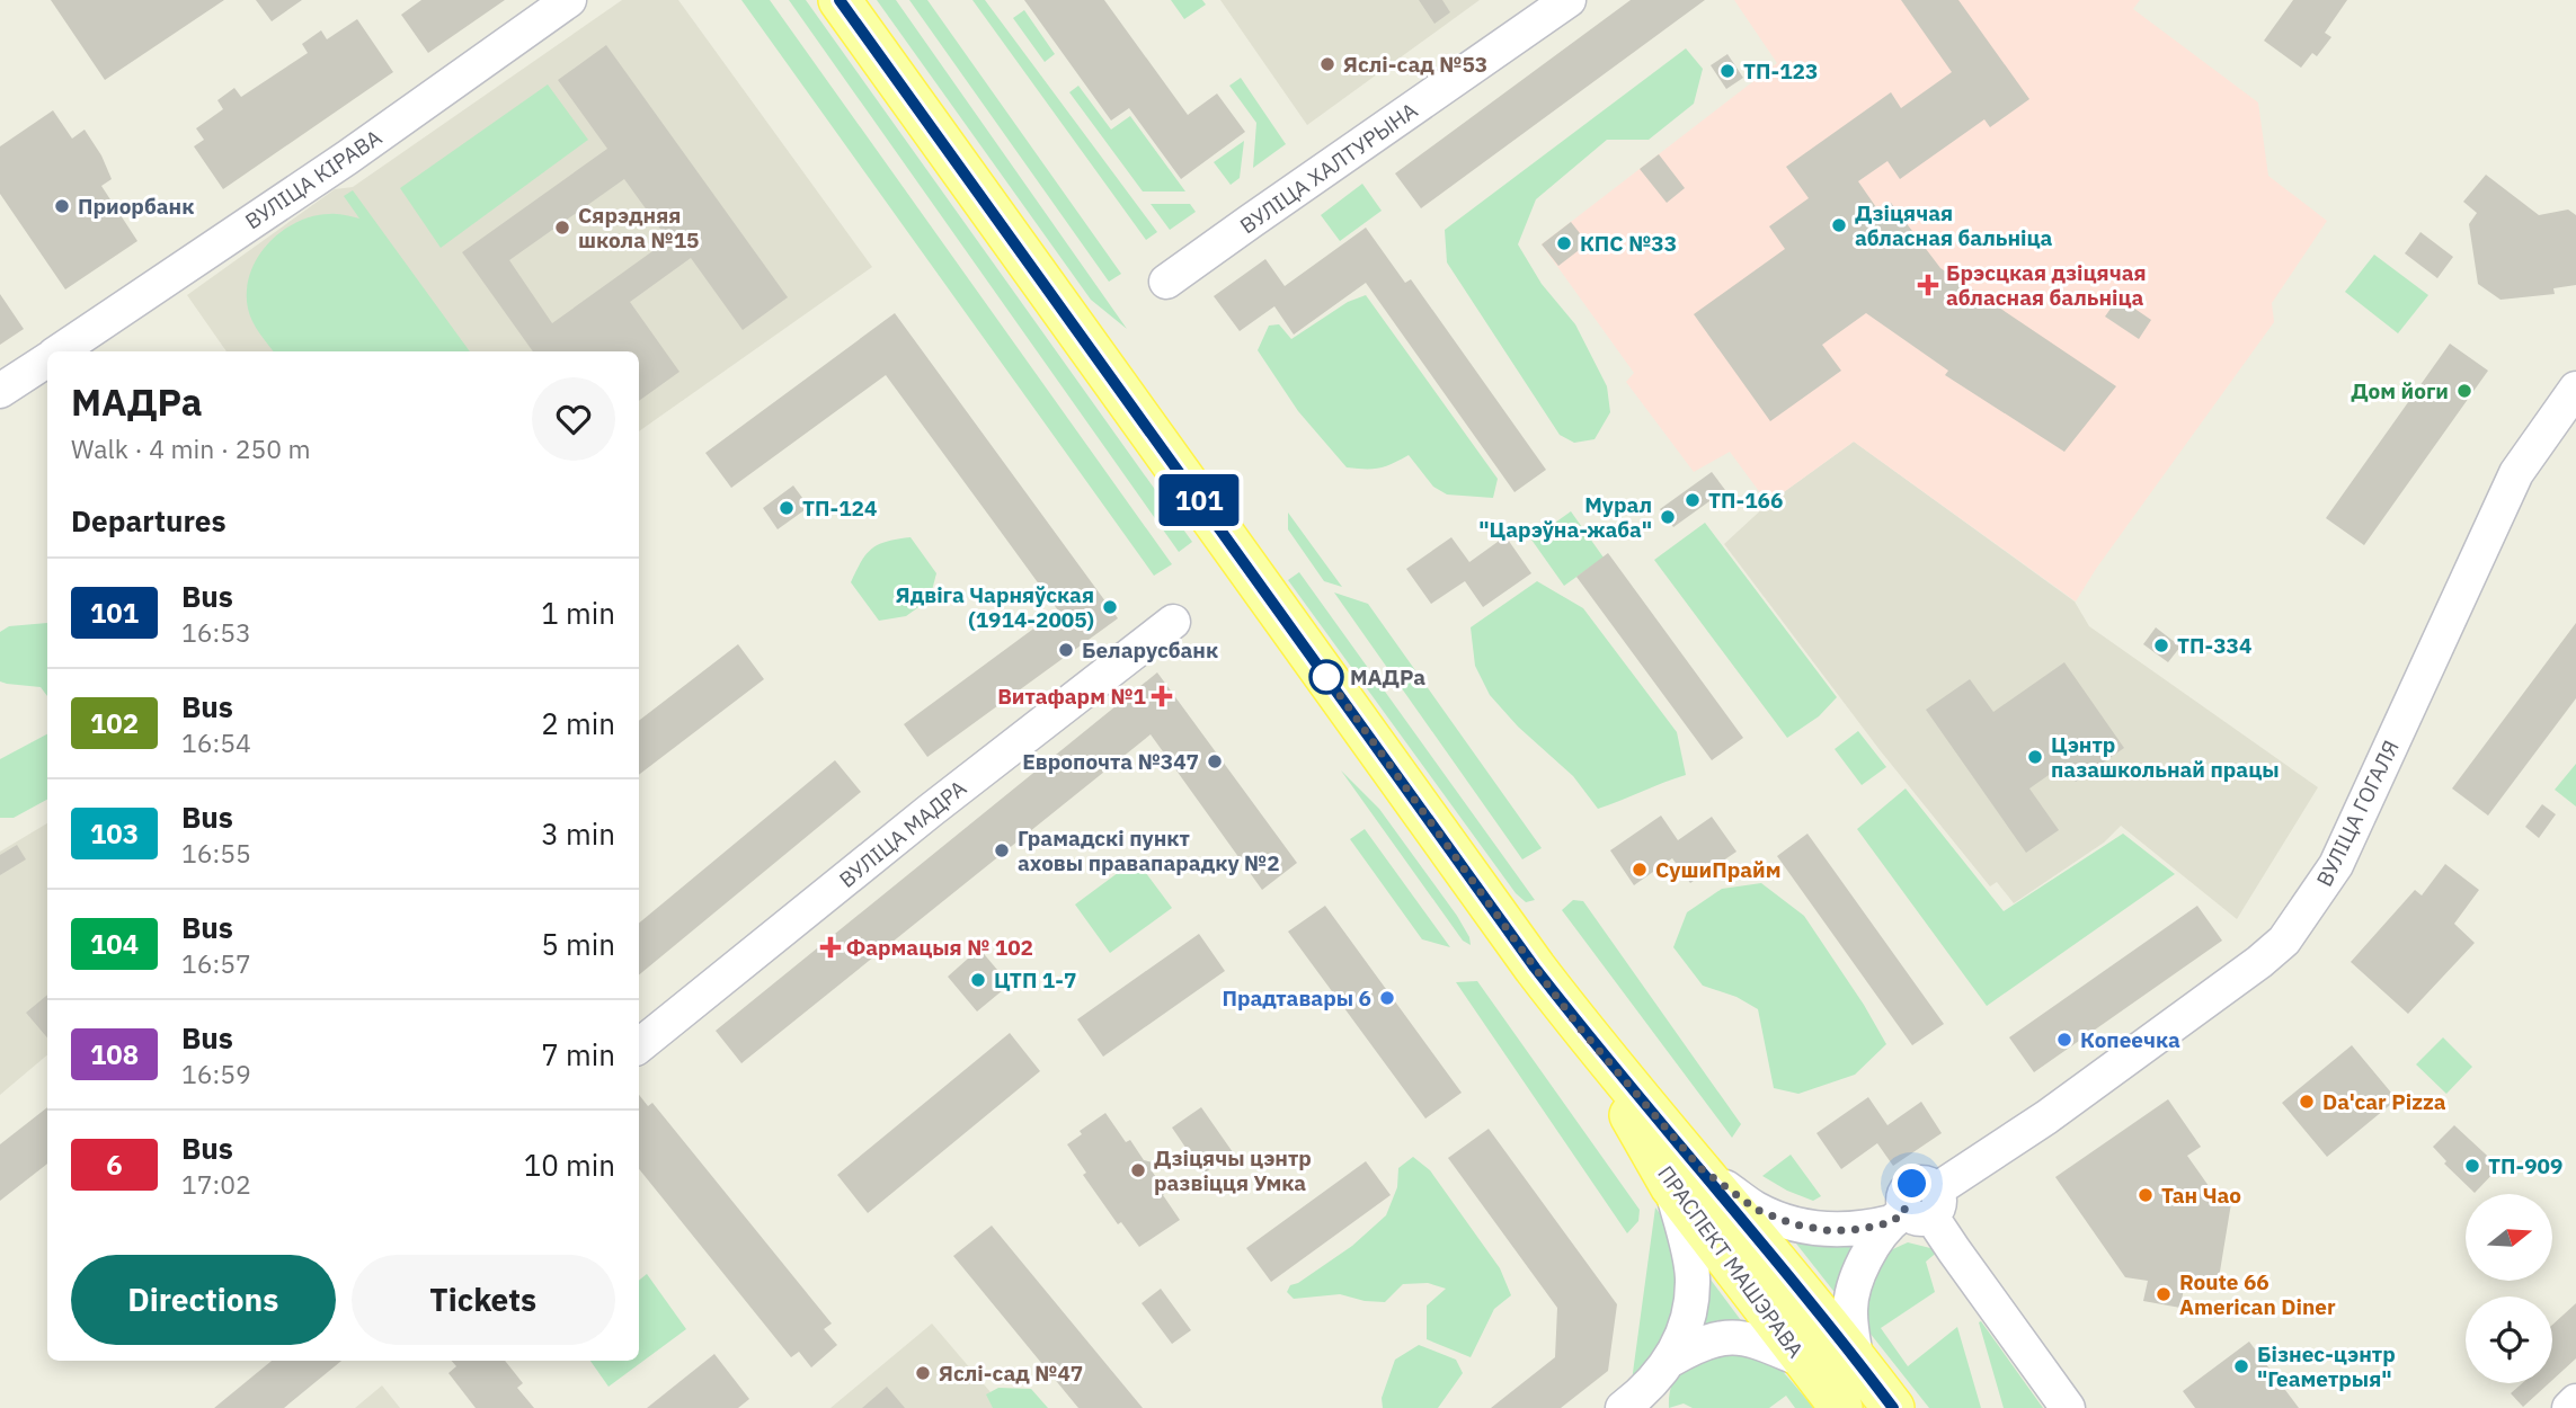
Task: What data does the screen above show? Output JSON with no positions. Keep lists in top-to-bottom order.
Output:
{
  "streets": {
    "main road": ["ПРАСПЕКТ МАШЭРАВА"],
    "street": [
      "ВУЛІЦА ХАЛТУРЫНА",
      "ВУЛІЦА КІРАВА",
      "ВУЛІЦА ГОГАЛЯ",
      "ВУЛІЦА МАДРА"
    ]
  },
  "places": {
    "other": [
      "Яслі-сад №53",
      "ТП-123",
      "Приорбанк",
      "Дзіцячая абласная бальніца",
      "Сярэдняя школа №15",
      "КПС №33",
      "Дом йоги",
      "ТП-166",
      "ТП-124",
      "Мурал \"Царэўна-жаба\"",
      "Ядвіга Чарняўская (1914-2005)",
      "ТП-334",
      "Беларусбанк",
      "МАДРа",
      "Цэнтр пазашкольнай працы",
      "Европочта №347",
      "Грамадскі пункт аховы правапарадку №2",
      "СушиПрайм",
      "ЦТП 1-7",
      "Прадтавары 6",
      "Копеечка",
      "Da'car Pizza",
      "ТП-909",
      "Дзіцячы цэнтр развіцця Умка",
      "Тан Чао",
      "Route 66 American Diner",
      "Бізнес-цэнтр \"Геаметрыя\"",
      "Яслі-сад №47"
    ],
    "health": ["Брэсцкая дзіцячая абласная бальніца", "Витафарм №1", "Фармацыя № 102"]
  },
  "lines": ["bus line 101"],
  "north": "right",
  "page": {
    "on_map": "101",
    "heading": [
      ["МАДРа", "Walk · 4 min · 250 m"],
      "Departures"
    ],
    "list": [
      {
        "mark": "101",
        "name": "Bus",
        "note": "16:53",
        "value": "1 min"
      },
      {
        "mark": "102",
        "name": "Bus",
        "note": "16:54",
        "value": "2 min"
      },
      {
        "mark": "103",
        "name": "Bus",
        "note": "16:55",
        "value": "3 min"
      },
      {
        "mark": "104",
        "name": "Bus",
        "note": "16:57",
        "value": "5 min"
      },
      {
        "mark": "108",
        "name": "Bus",
        "note": "16:59",
        "value": "7 min"
      },
      {
        "mark": "6",
        "name": "Bus",
        "note": "17:02",
        "value": "10 min"
      }
    ],
    "buttons": ["Directions", "Tickets"]
  }
}
